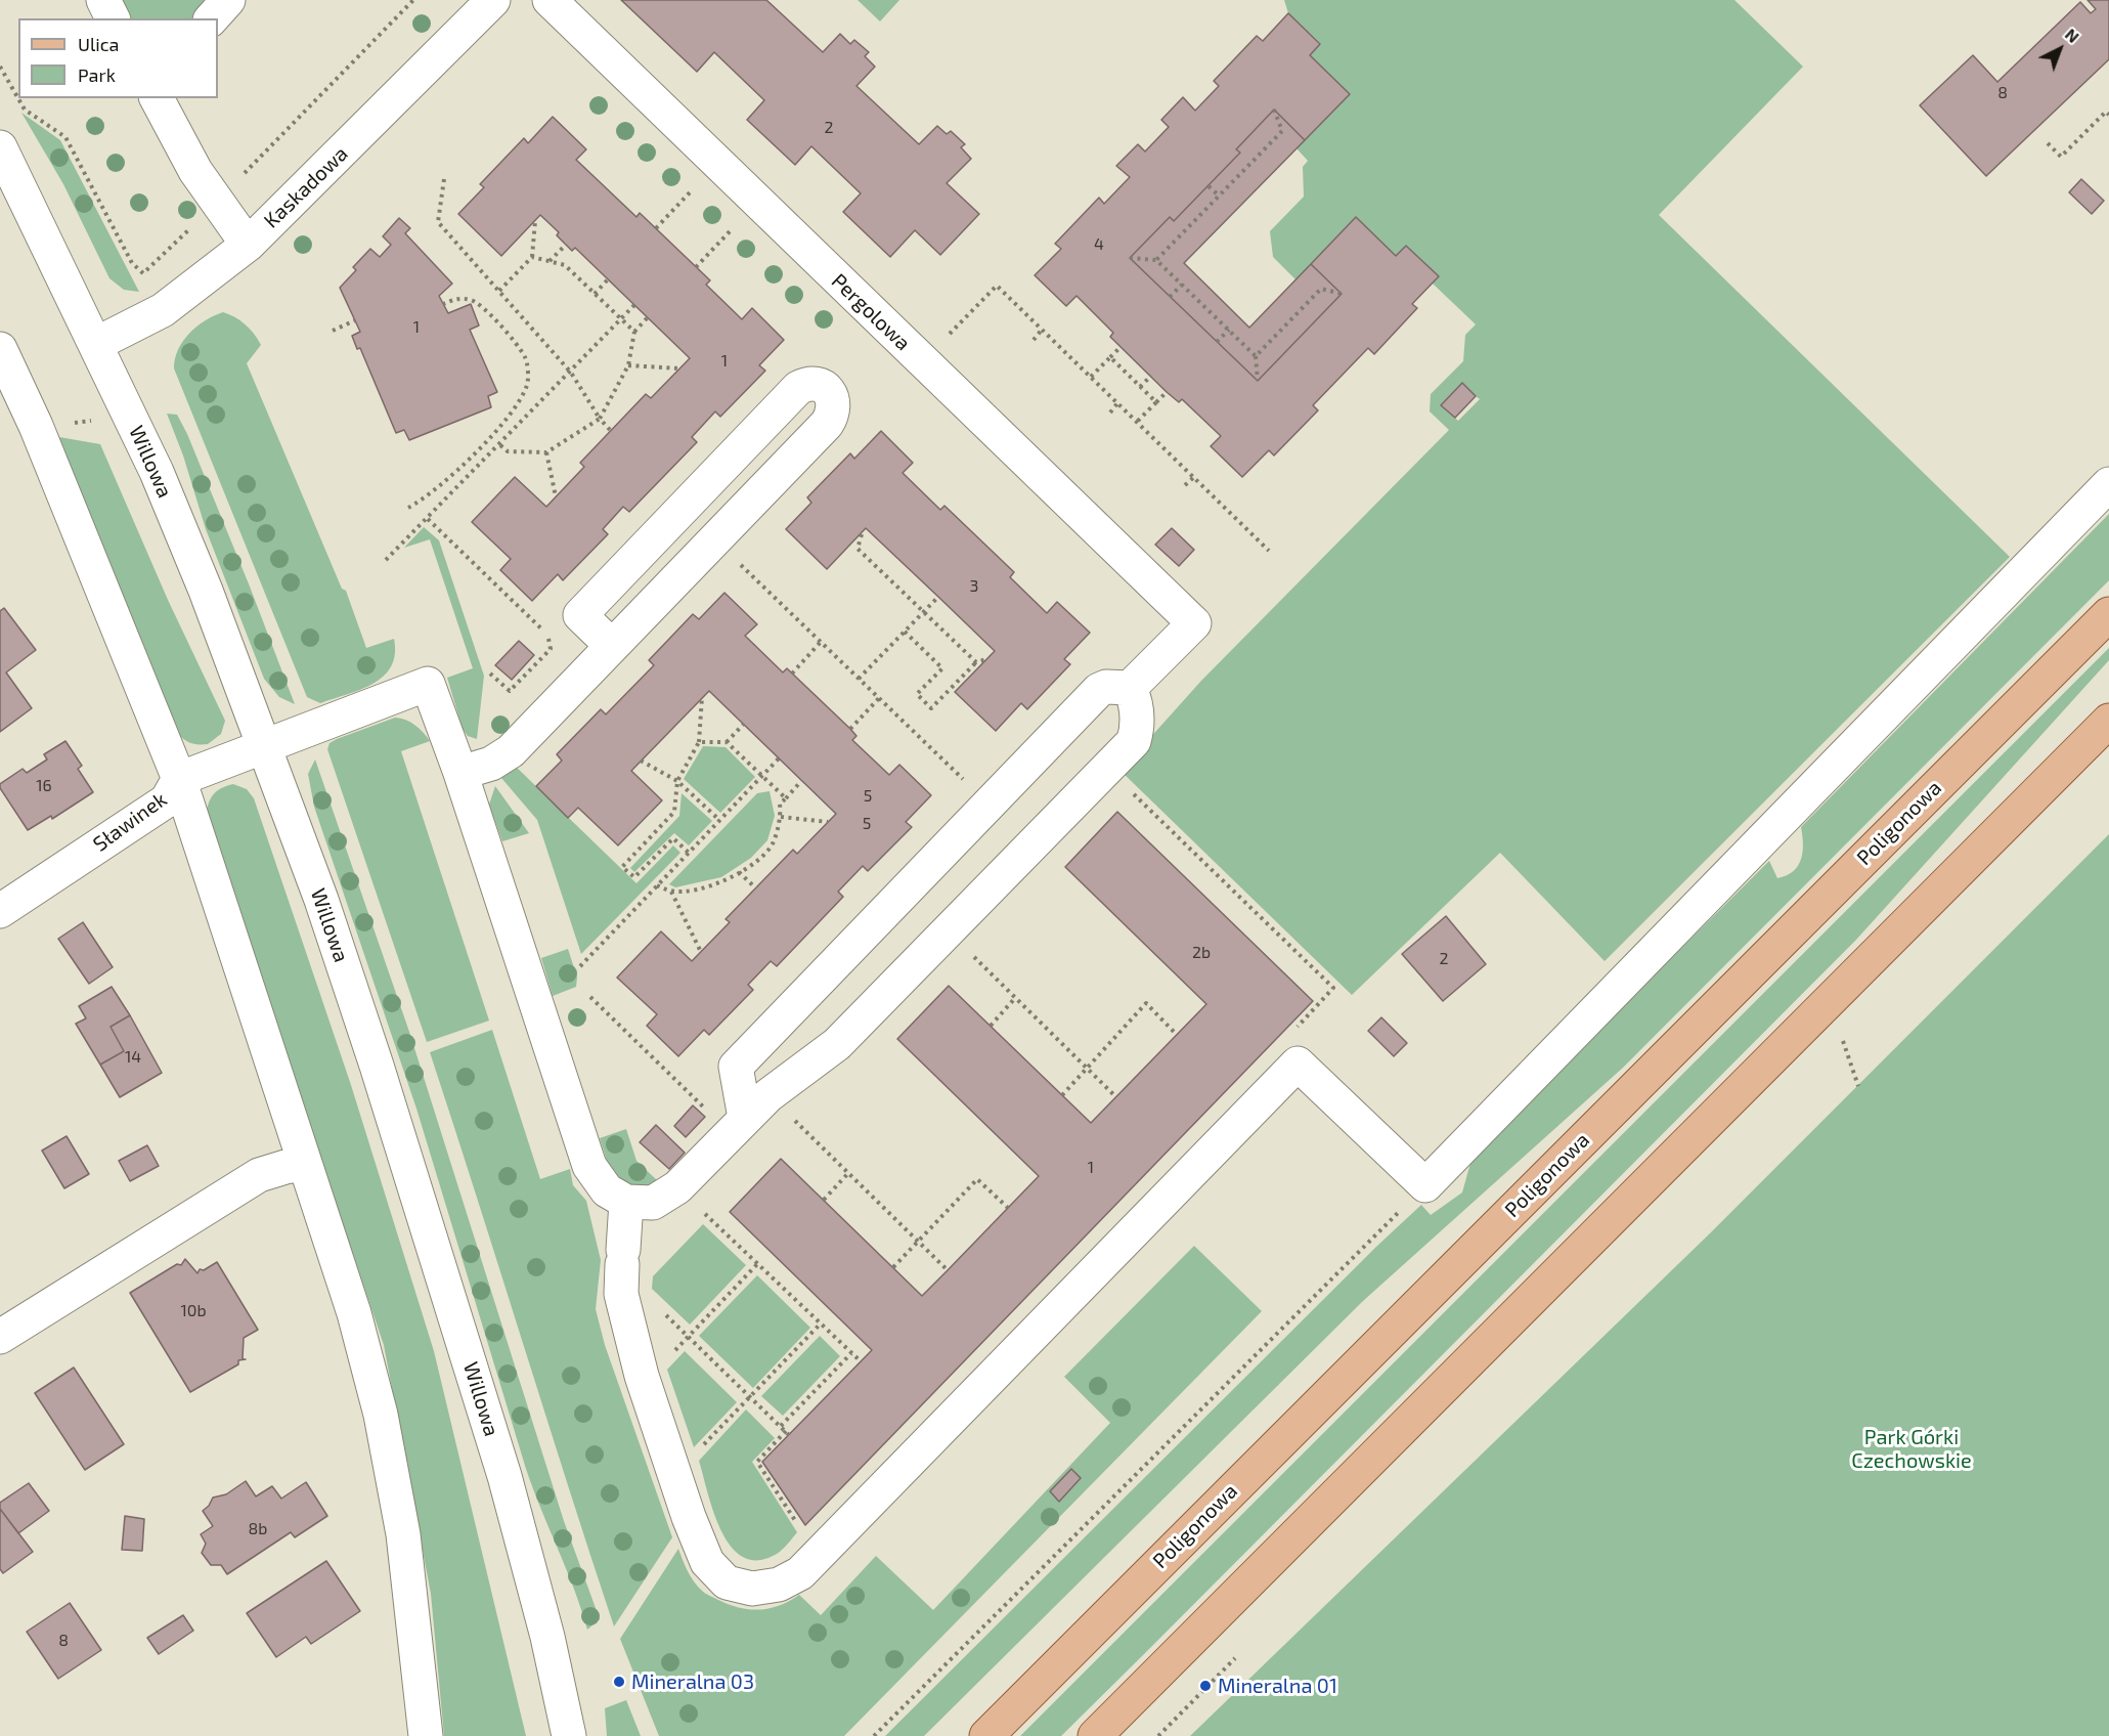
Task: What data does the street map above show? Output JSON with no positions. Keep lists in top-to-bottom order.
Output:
{
  "streets": {
    "main road": ["Poligonowa"],
    "street": [
      "Kaskadowa",
      "Pergolowa",
      "Willowa",
      "Sławinek"
    ]
  },
  "crossings": [
    ["Kaskadowa", "Willowa"],
    ["Willowa", "Sławinek"]
  ],
  "parks": ["Park Górki Czechowskie"],
  "places": ["Mineralna 03", "Mineralna 01"],
  "house_numbers": [
    "8",
    "2",
    "4",
    "1",
    "1",
    "3",
    "16",
    "5",
    "5",
    "2b",
    "2",
    "14",
    "1",
    "10b",
    "8b",
    "8"
  ],
  "legend": ["Ulica", "Park"],
  "north": "top right"
}
